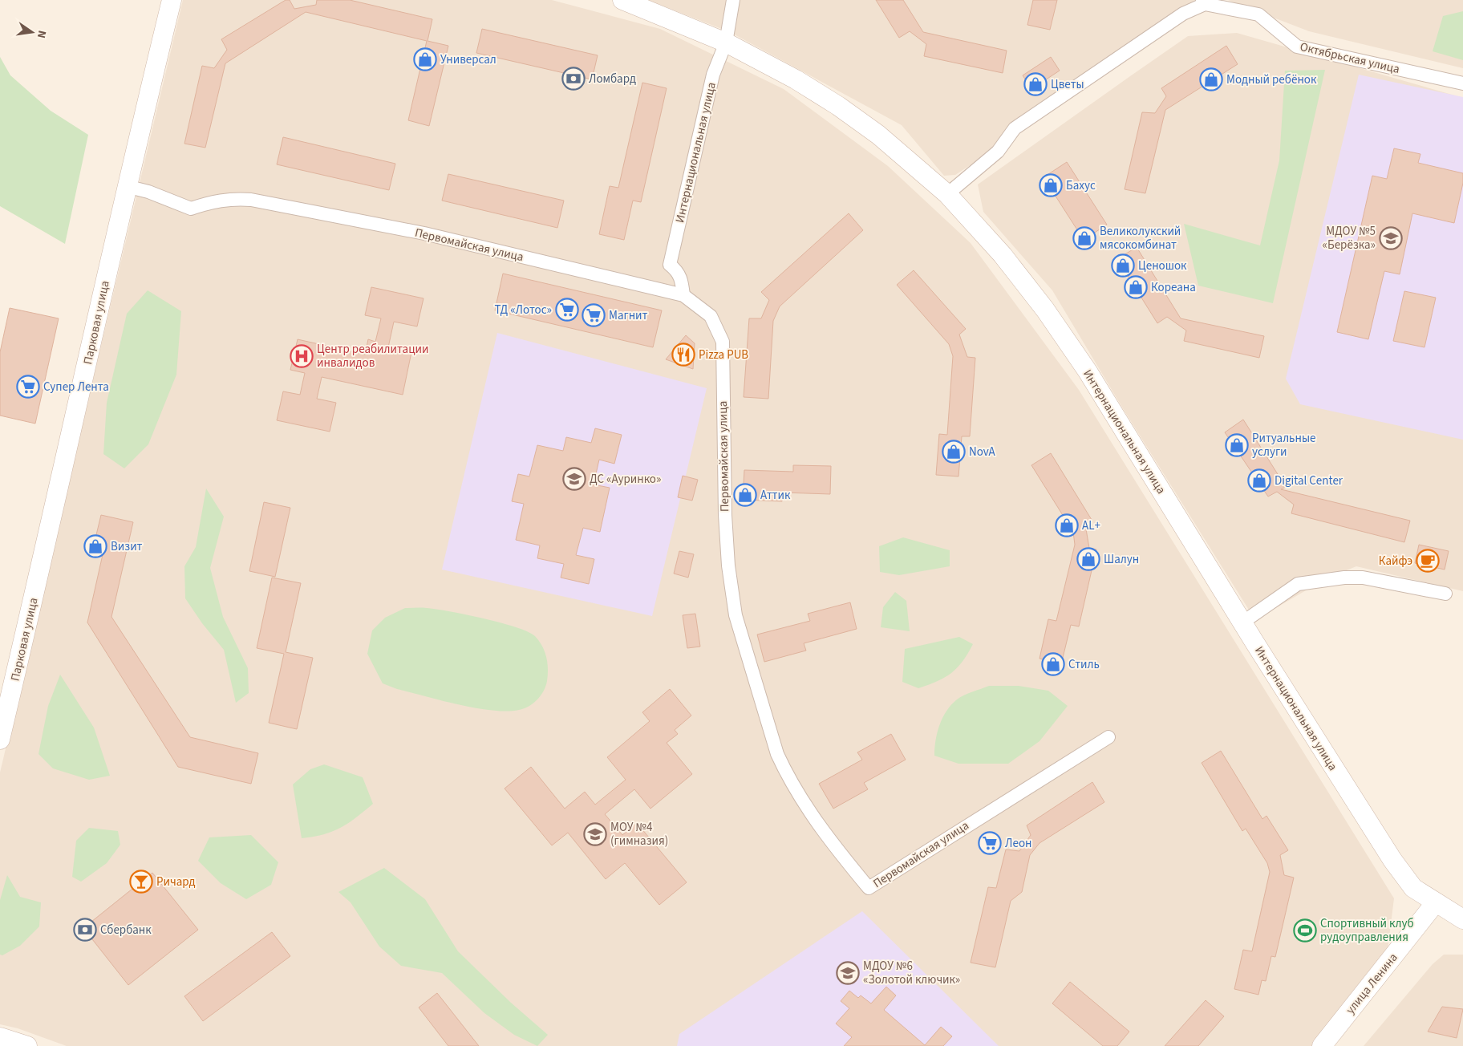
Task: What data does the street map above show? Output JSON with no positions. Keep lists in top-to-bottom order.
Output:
{
  "streets": {
    "main road": ["Интернациональная улица", "Парковая улица", "улица Ленина"],
    "street": ["Октябрьская улица", "Первомайская улица"]
  },
  "crossings": [
    ["Интернациональная улица", "Первомайская улица"],
    ["Интернациональная улица", "улица Ленина"],
    ["Первомайская улица", "Парковая улица"]
  ],
  "places": {
    "shop": [
      "Универсал",
      "Модный ребёнок",
      "Цветы",
      "Бахус",
      "Великолукский мясокомбинат",
      "Ценошок",
      "Кореана",
      "Ритуальные услуги",
      "NovA",
      "Digital Center",
      "Аттик",
      "AL+",
      "Визит",
      "Шалун",
      "Стиль"
    ],
    "bank": ["Ломбард", "Сбербанк"],
    "school or university": [
      "МДОУ №5 «Берёзка»",
      "ДС «Ауринко»",
      "МОУ №4 (гимназия)",
      "МДОУ №6 «Золотой ключик»"
    ],
    "supermarket": [
      "ТД «Лотос»",
      "Магнит",
      "Супер Лента",
      "Леон"
    ],
    "restaurant": ["Pizza PUB"],
    "hospital": ["Центр реабилитации инвалидов"],
    "cafe": ["Кайфэ"],
    "bar": ["Ричард"],
    "sports": ["Спортивный клуб рудоуправления"]
  },
  "north": "right"
}
